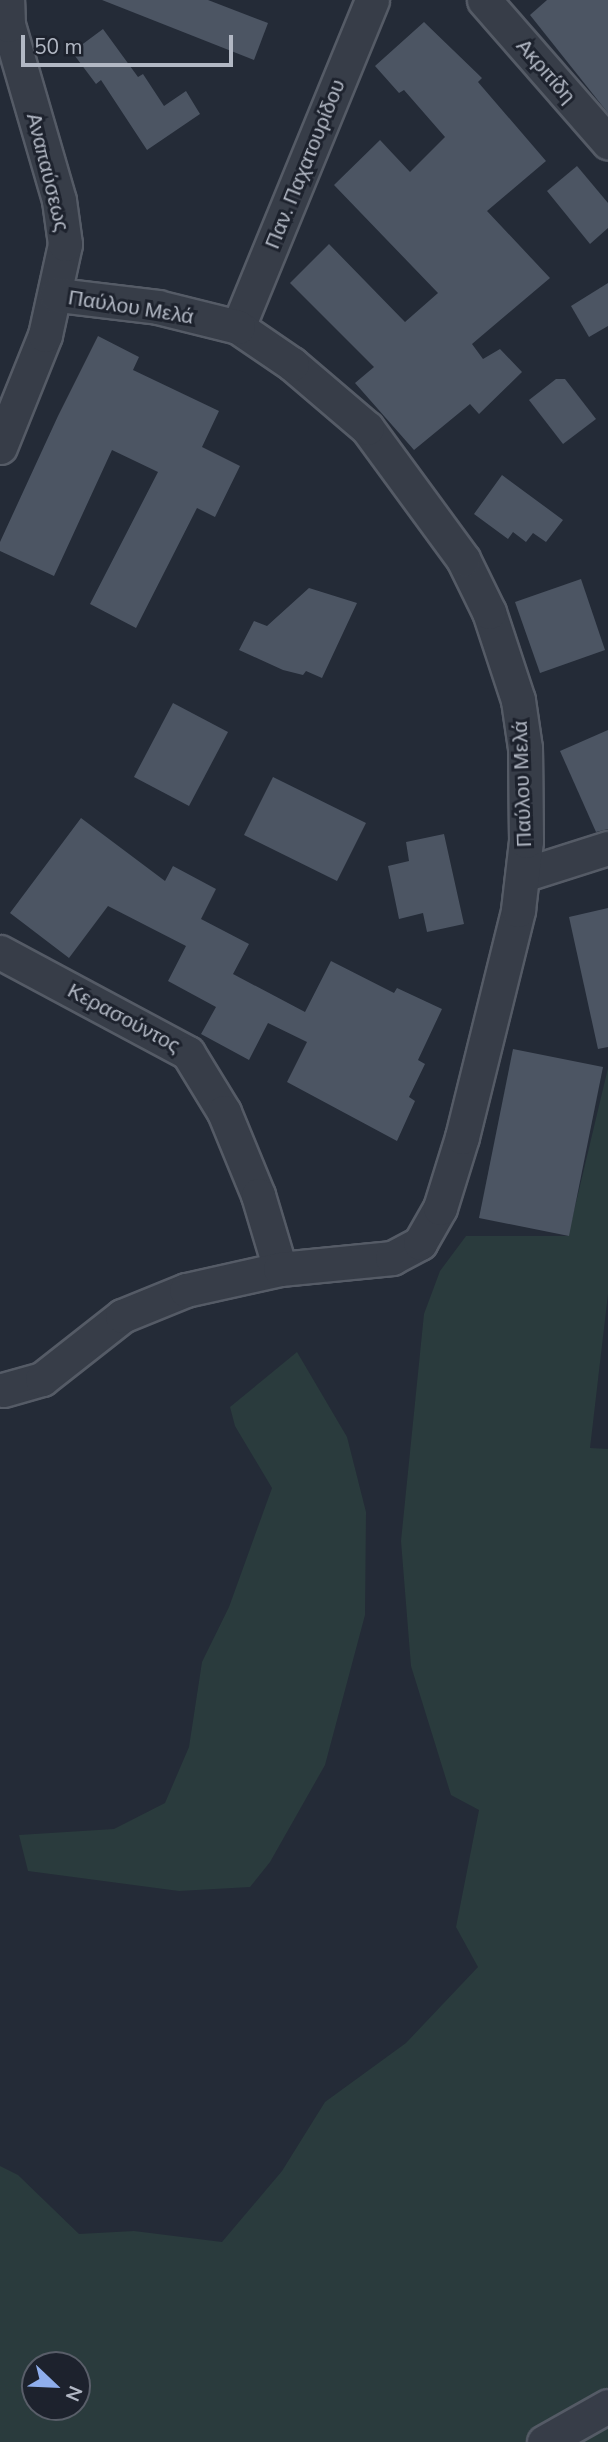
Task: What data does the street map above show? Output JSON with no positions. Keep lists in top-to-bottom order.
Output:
{
  "streets": {
    "street": [
      "Ακριτίδη",
      "Παν. Παχατουρίδου",
      "Αναπαύσεως",
      "Παύλου Μελά",
      "Κερασούντος"
    ]
  },
  "crossings": [
    ["Παν. Παχατουρίδου", "Παύλου Μελά"],
    ["Αναπαύσεως", "Παύλου Μελά"],
    ["Παύλου Μελά", "Κερασούντος"]
  ],
  "scale_bar": "50 m",
  "north": "bottom right"
}
